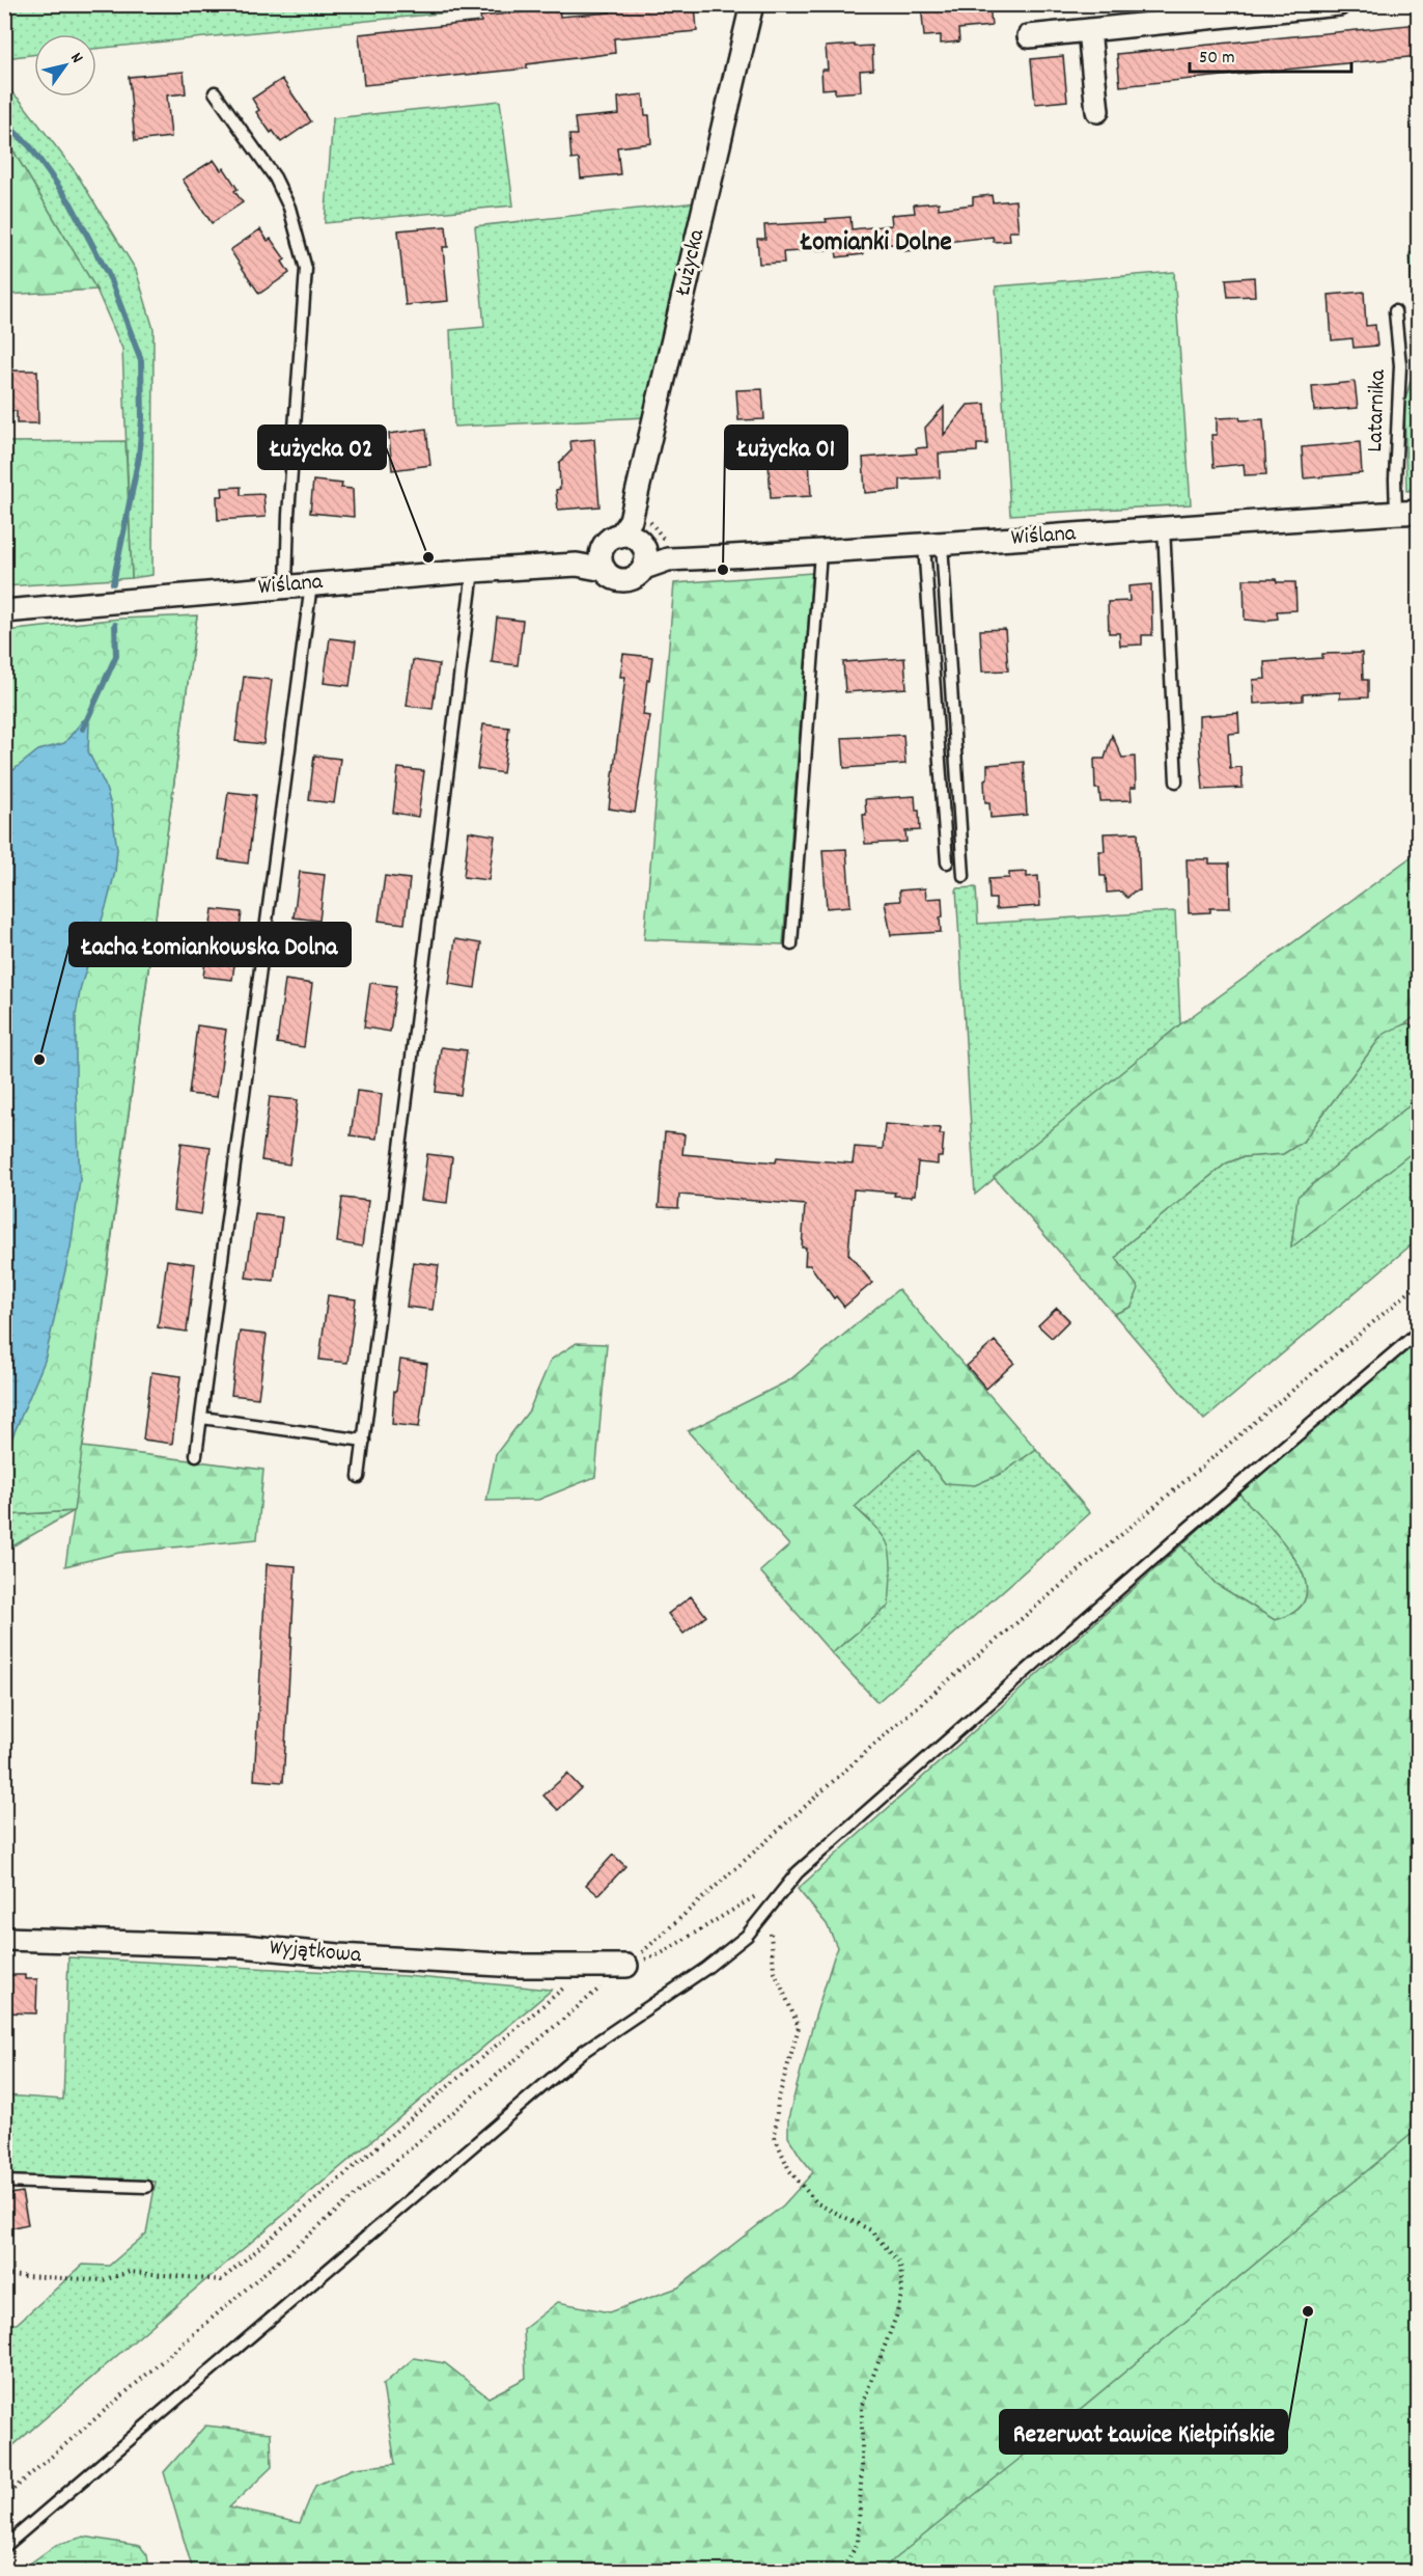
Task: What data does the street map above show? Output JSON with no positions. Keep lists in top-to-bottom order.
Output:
{
  "streets": {
    "street": ["Łużycka", "Wiślana", "Wyjątkowa"],
    "lane": ["Latarnika"]
  },
  "crossings": [
    ["Łużycka", "Wiślana"],
    ["Latarnika", "Wiślana"]
  ],
  "districts": ["Łomianki Dolne"],
  "places": [
    "Łużycka 02",
    "Łużycka 01",
    "Łacha Łomiankowska Dolna",
    "Rezerwat Ławice Kiełpińskie"
  ],
  "scale_bar": "50 m",
  "north": "top right"
}
